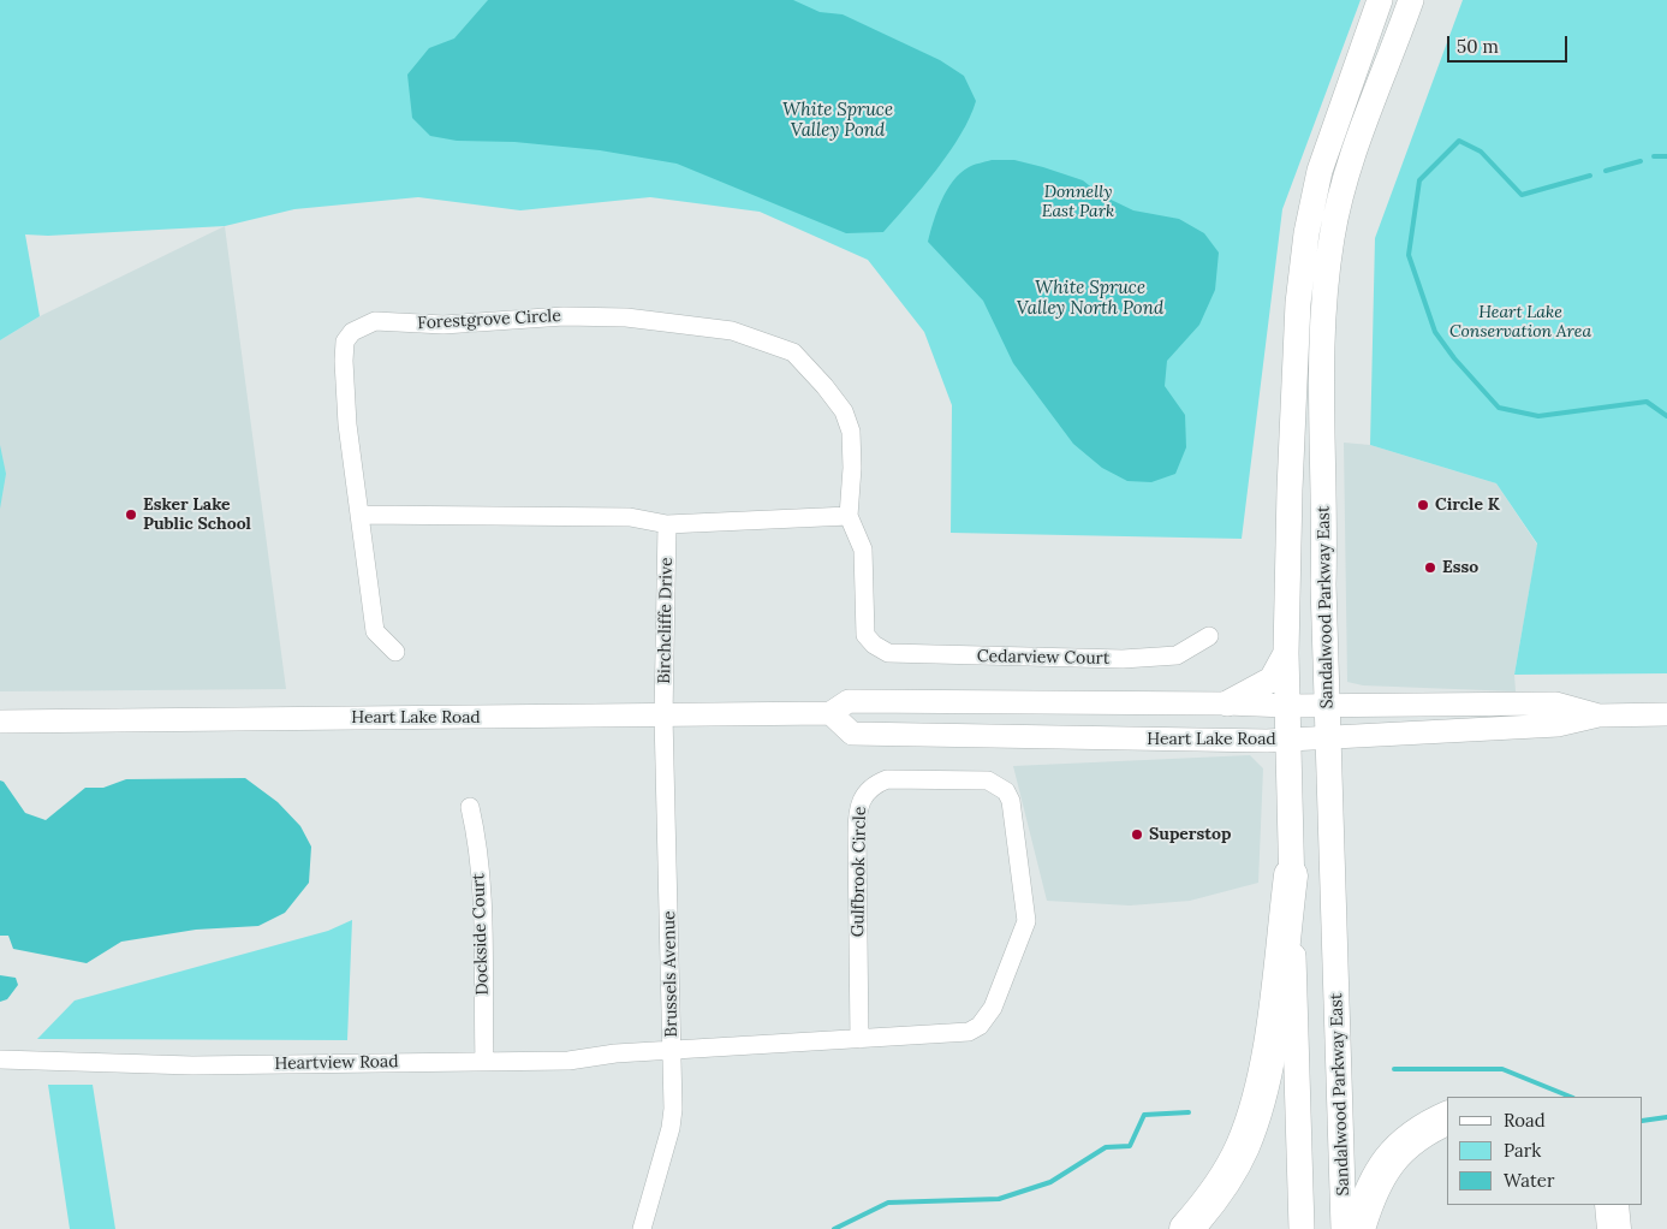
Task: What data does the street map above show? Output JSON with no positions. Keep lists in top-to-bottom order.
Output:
{
  "streets": {
    "main road": ["Sandalwood Parkway East"],
    "street": [
      "Forestgrove Circle",
      "Birchcliffe Drive",
      "Cedarview Court",
      "Heart Lake Road",
      "Gulfbrook Circle",
      "Dockside Court",
      "Brussels Avenue",
      "Heartview Road"
    ]
  },
  "crossings": [
    ["Forestgrove Circle", "Cedarview Court"],
    ["Sandalwood Parkway East", "Heart Lake Road"],
    ["Birchcliffe Drive", "Heart Lake Road"],
    ["Birchcliffe Drive", "Brussels Avenue"],
    ["Heart Lake Road", "Brussels Avenue"],
    ["Gulfbrook Circle", "Brussels Avenue"],
    ["Gulfbrook Circle", "Heartview Road"],
    ["Dockside Court", "Heartview Road"],
    ["Brussels Avenue", "Heartview Road"]
  ],
  "water": ["White Spruce Valley Pond", "White Spruce Valley North Pond"],
  "parks": ["Donnelly East Park", "Heart Lake Conservation Area"],
  "places": [
    "Circle K",
    "Esker Lake Public School",
    "Esso",
    "Superstop"
  ],
  "legend": ["Road", "Park", "Water"],
  "scale_bar": "50 m"
}
